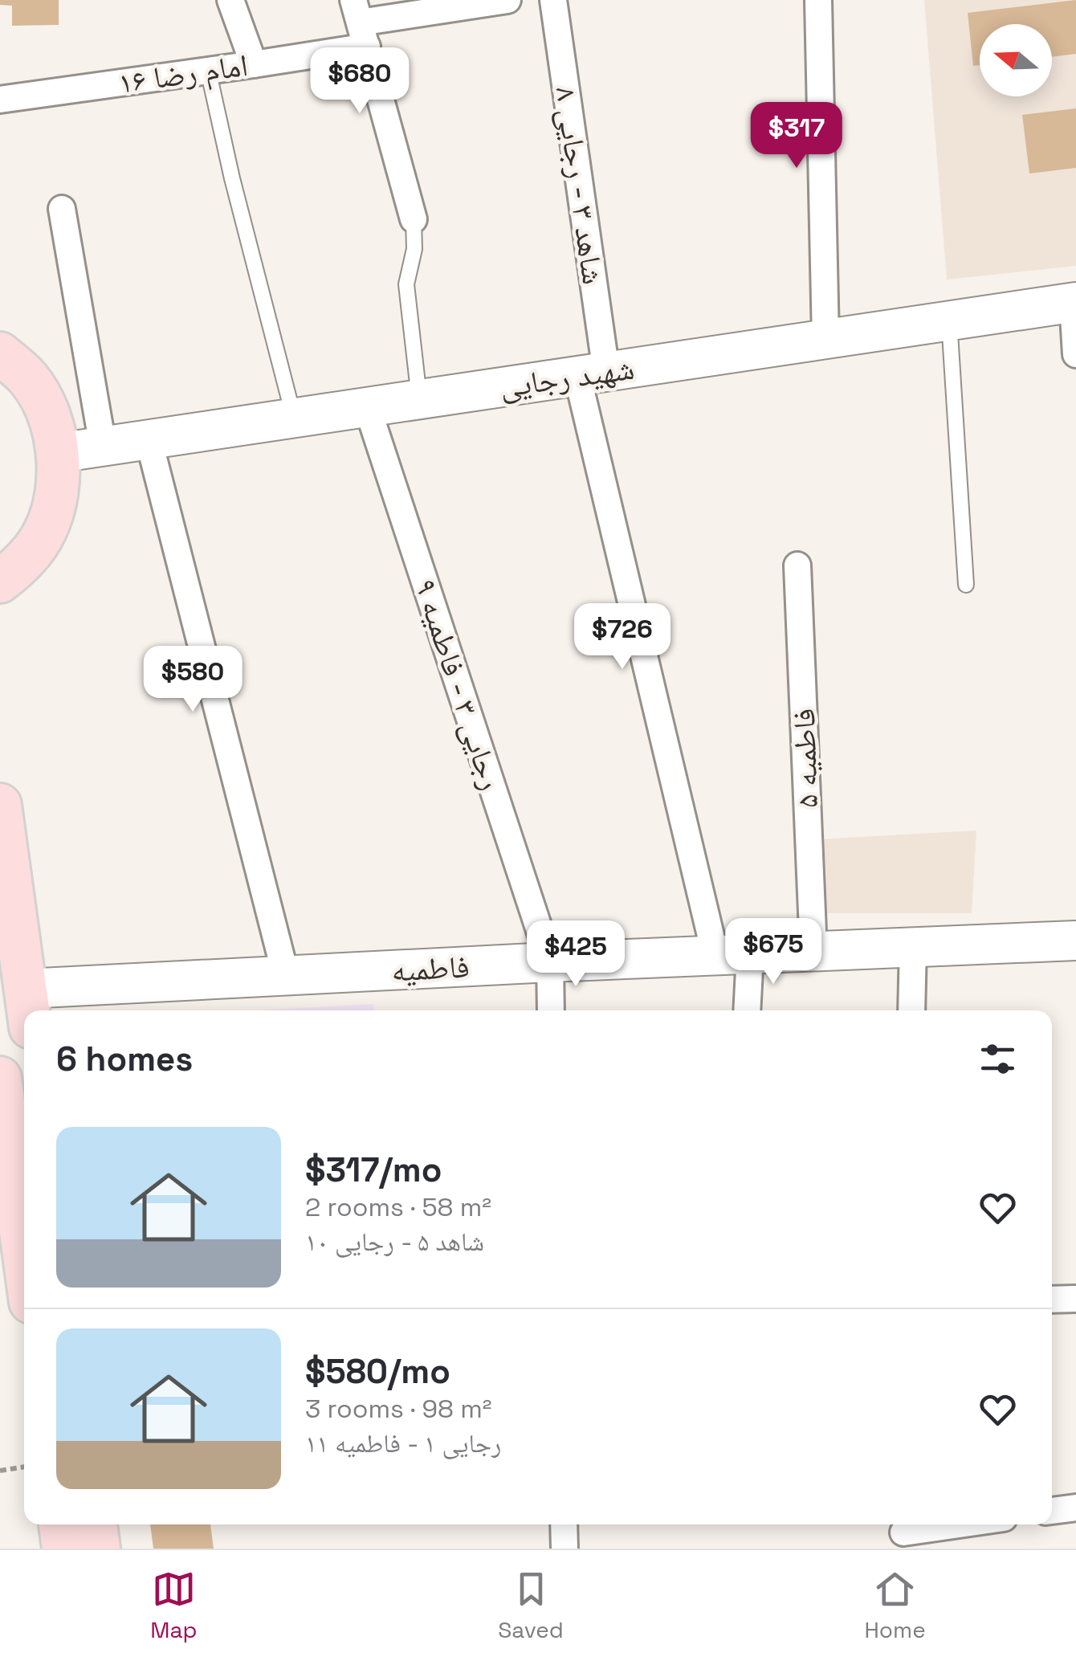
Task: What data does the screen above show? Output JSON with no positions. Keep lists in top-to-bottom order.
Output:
{
  "streets": {
    "street": [
      "امام رضا ۱۶",
      "شاهد ۳ - رجایی ۸",
      "شهید رجایی",
      "رجایی ۳ - فاطمیه ۹",
      "فاطمیه ۵",
      "فاطمیه"
    ]
  },
  "crossings": [
    ["شاهد ۳ - رجایی ۸", "شهید رجایی"],
    ["شاهد ۳ - رجایی ۸", "فاطمیه"],
    ["شهید رجایی", "رجایی ۳ - فاطمیه ۹"],
    ["رجایی ۳ - فاطمیه ۹", "فاطمیه"],
    ["فاطمیه ۵", "فاطمیه"]
  ],
  "north": "left",
  "page": {
    "price": [
      "$680",
      "$317",
      "$726",
      "$580",
      "$675",
      "$425"
    ],
    "heading": "6 homes",
    "list": [
      {
        "name": "$317/mo",
        "note": "2 rooms · 58 m² · شاهد ۵ - رجایی ۱۰"
      },
      {
        "name": "$580/mo",
        "note": "3 rooms · 98 m² · رجایی ۱ - فاطمیه ۱۱"
      }
    ],
    "tabs": ["Map", "Saved", "Home"]
  }
}
